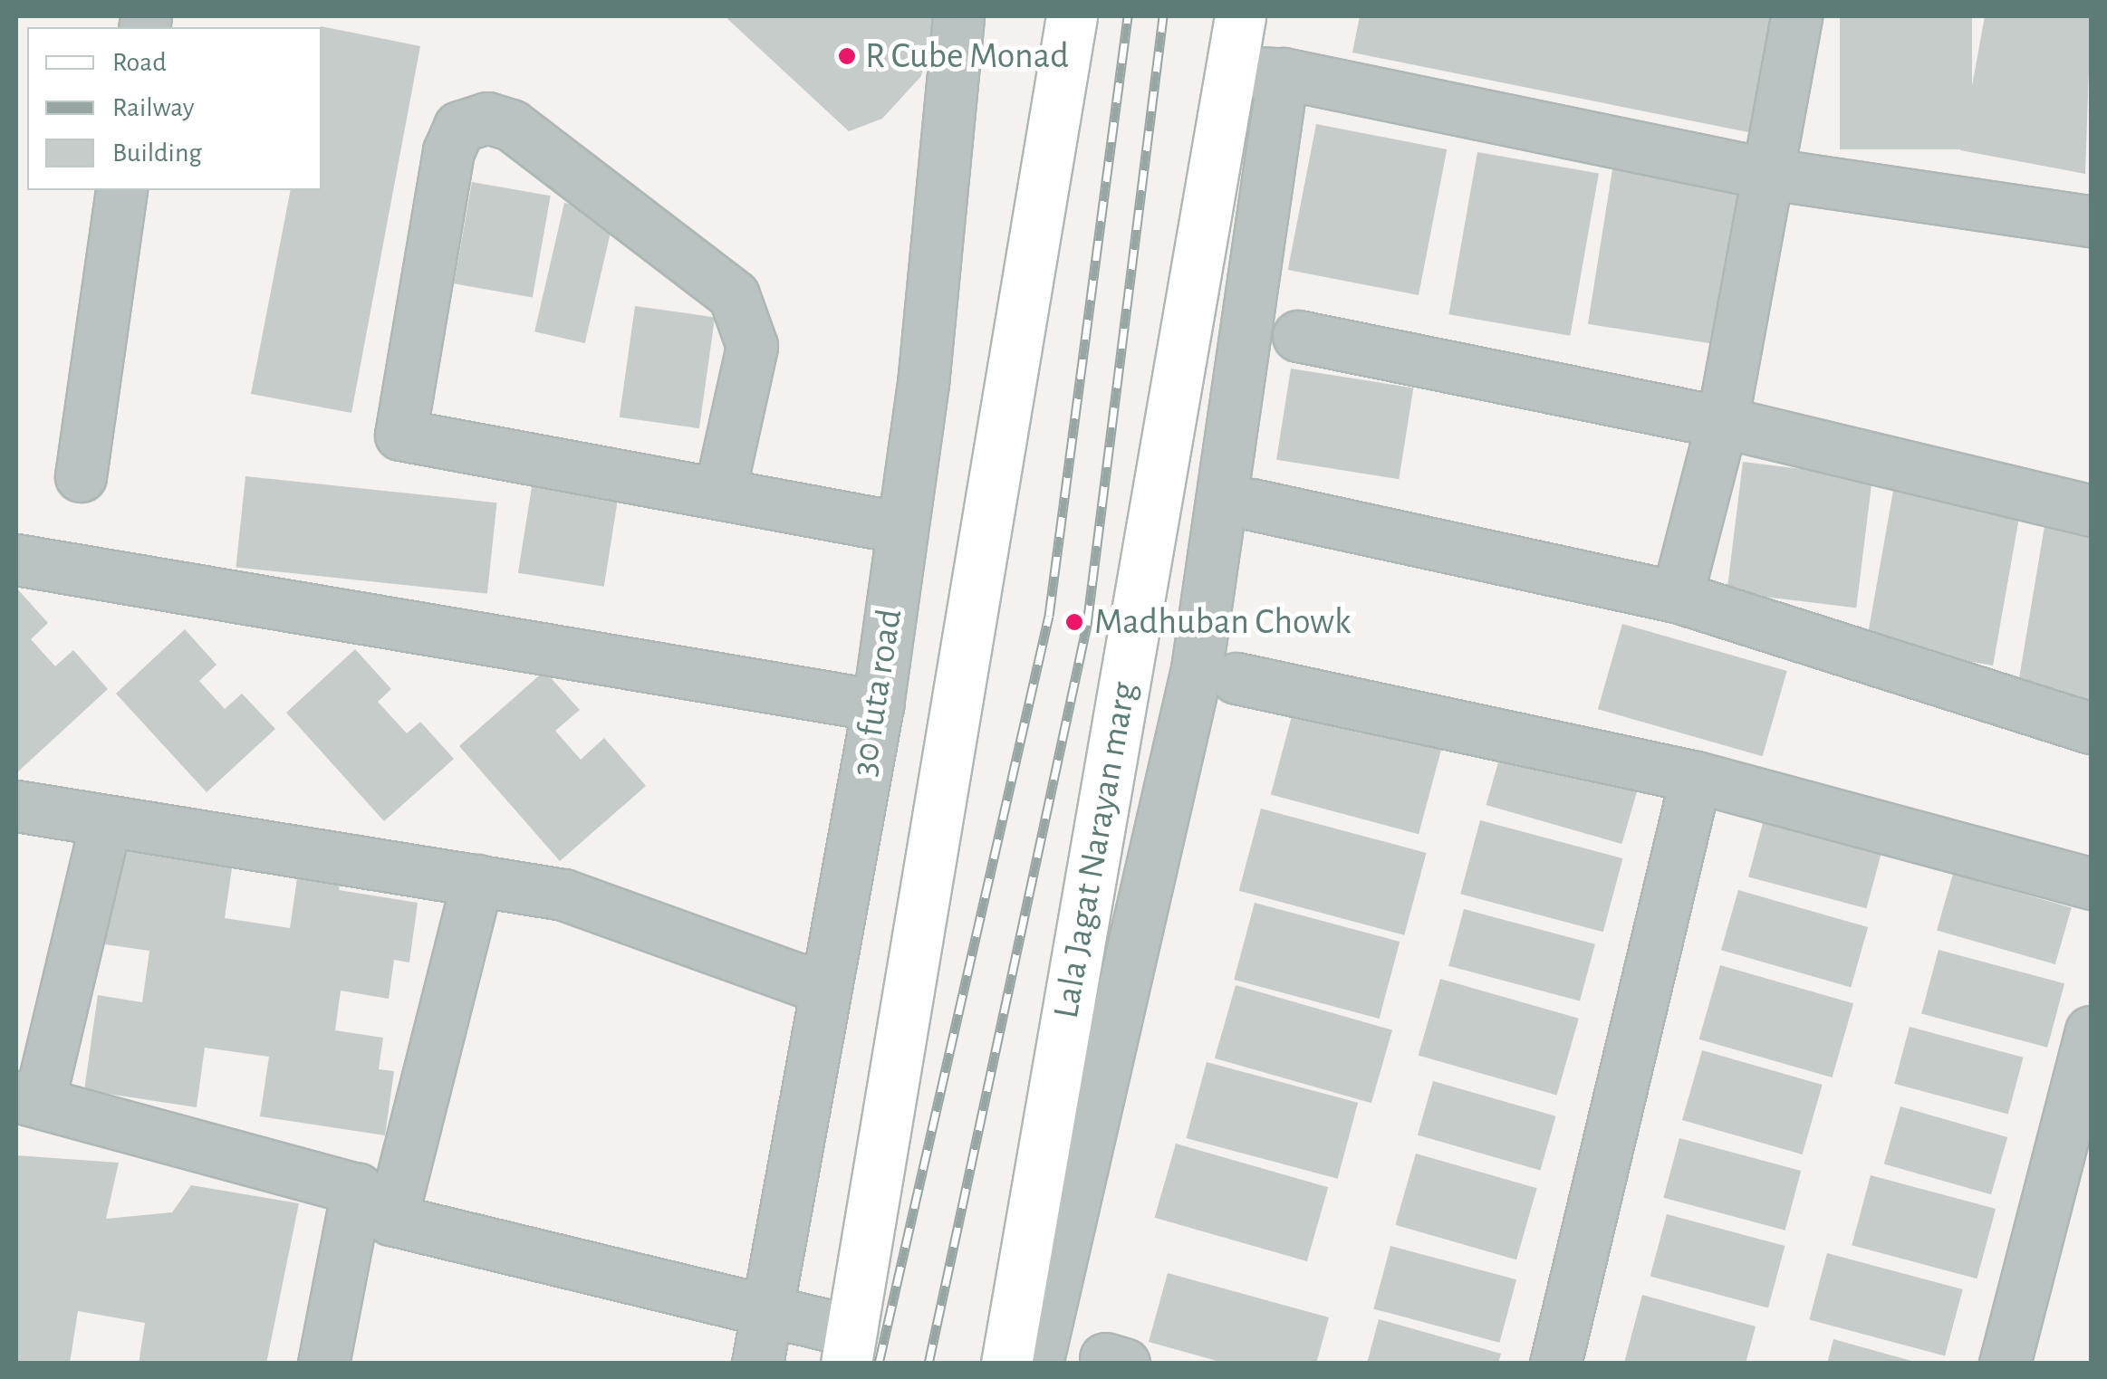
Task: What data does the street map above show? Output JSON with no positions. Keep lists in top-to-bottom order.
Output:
{
  "streets": {
    "main road": ["Lala Jagat Narayan marg"],
    "street": ["30 futa road"]
  },
  "places": ["R Cube Monad", "Madhuban Chowk"],
  "legend": ["Road", "Railway", "Building"]
}
